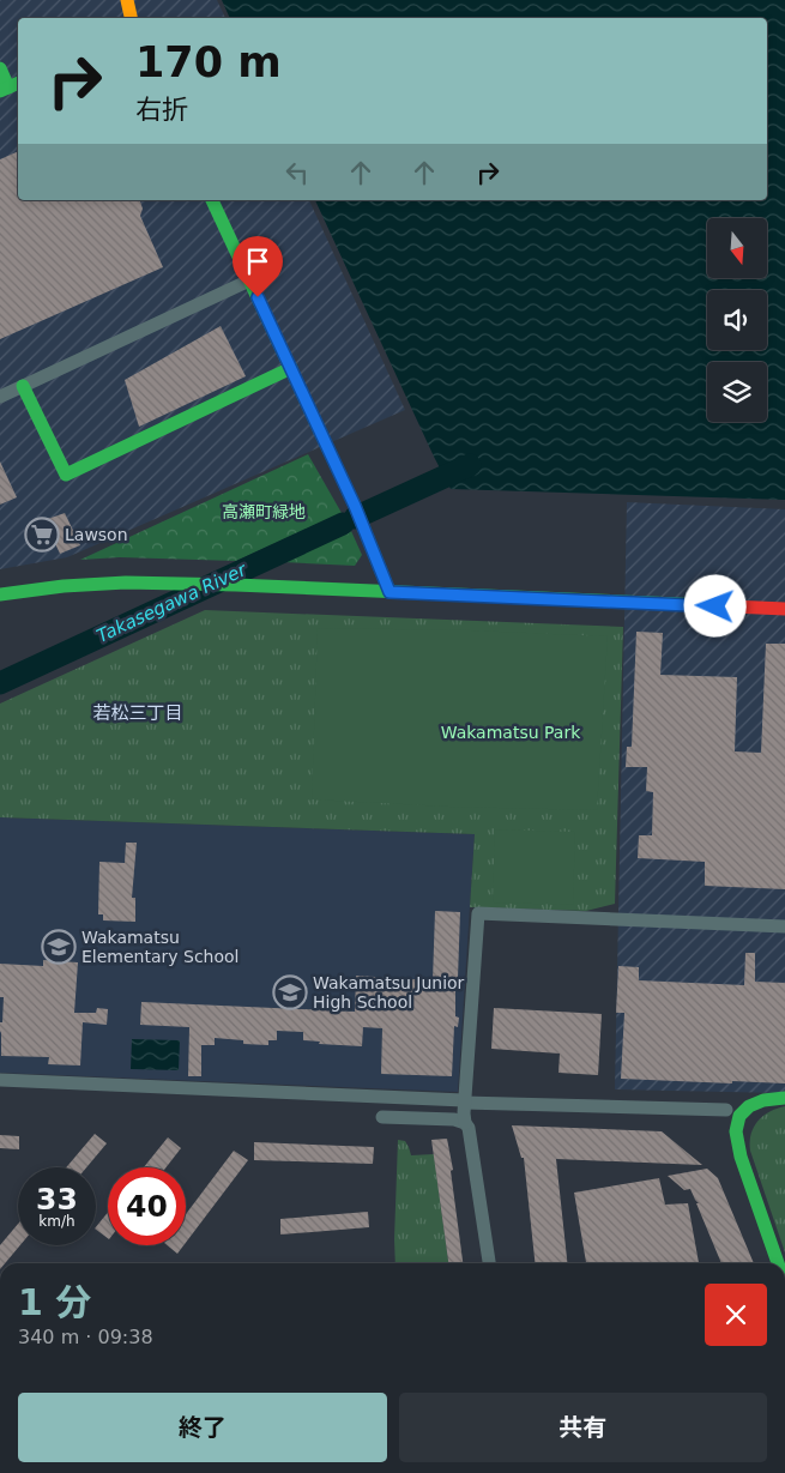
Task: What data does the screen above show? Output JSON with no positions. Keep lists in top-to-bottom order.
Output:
{
  "districts": ["若松三丁目"],
  "water": ["Takasegawa River"],
  "parks": ["高瀬町緑地", "Wakamatsu Park"],
  "places": {
    "supermarket": ["Lawson"],
    "school or university": ["Wakamatsu Elementary School", "Wakamatsu Junior High School"]
  },
  "north": "bottom",
  "page": {
    "turn": ["170 m", "右折"],
    "speed": "33 km/h",
    "limit": "40",
    "heading": ["1 分", "340 m · 09:38"],
    "buttons": ["終了", "共有"]
  }
}
